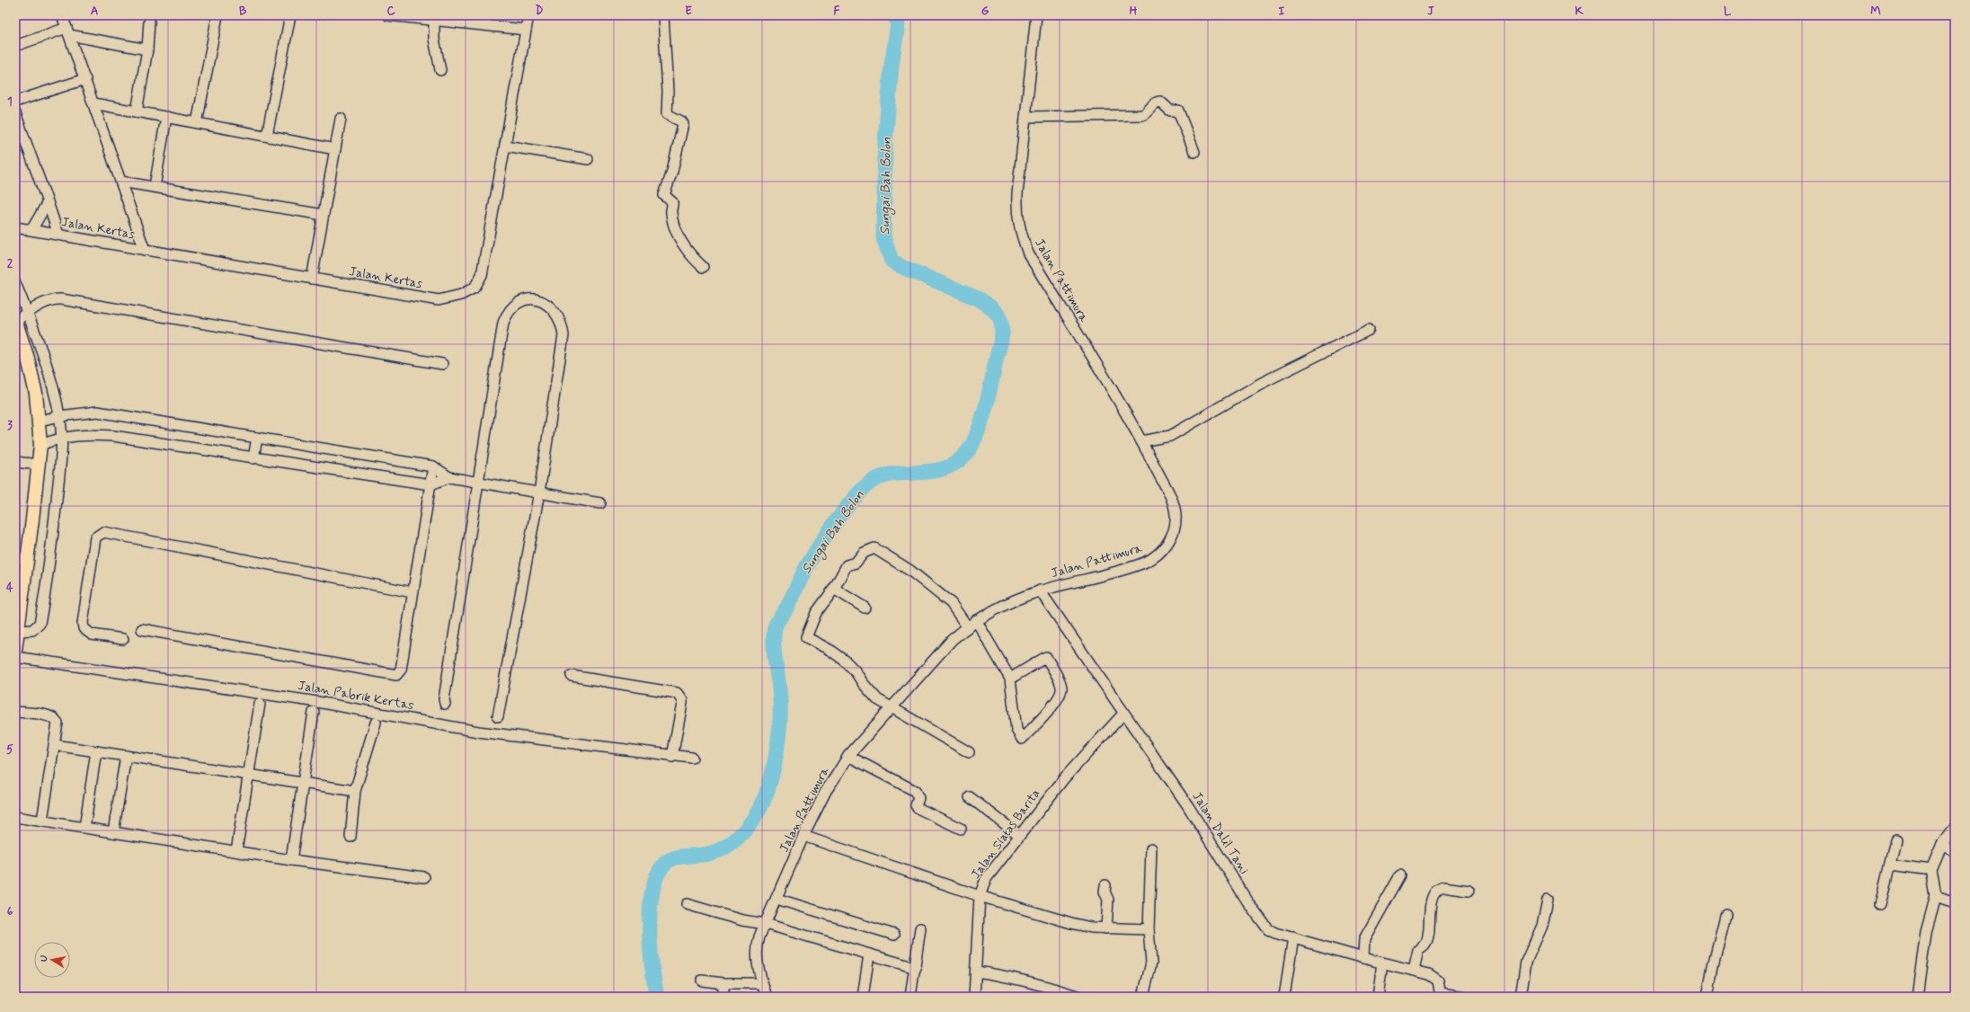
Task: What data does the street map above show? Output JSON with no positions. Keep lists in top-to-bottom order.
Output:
{
  "streets": {
    "street": [
      "Jalan Kertas",
      "Jalan Pattimura",
      "Jalan Pabrik Kertas",
      "Jalan Dalil Tani",
      "Jalan Siatas Barita"
    ]
  },
  "crossings": [
    ["Jalan Pattimura", "Jalan Dalil Tani"],
    ["Jalan Dalil Tani", "Jalan Siatas Barita"]
  ],
  "water": ["Sungai Bah Bolon"],
  "north": "left",
  "grid": {
    "columns": [
      "A",
      "B",
      "C",
      "D",
      "E",
      "F",
      "G",
      "H",
      "I",
      "J",
      "K",
      "L",
      "M"
    ],
    "rows": [
      "1",
      "2",
      "3",
      "4",
      "5",
      "6"
    ]
  }
}
